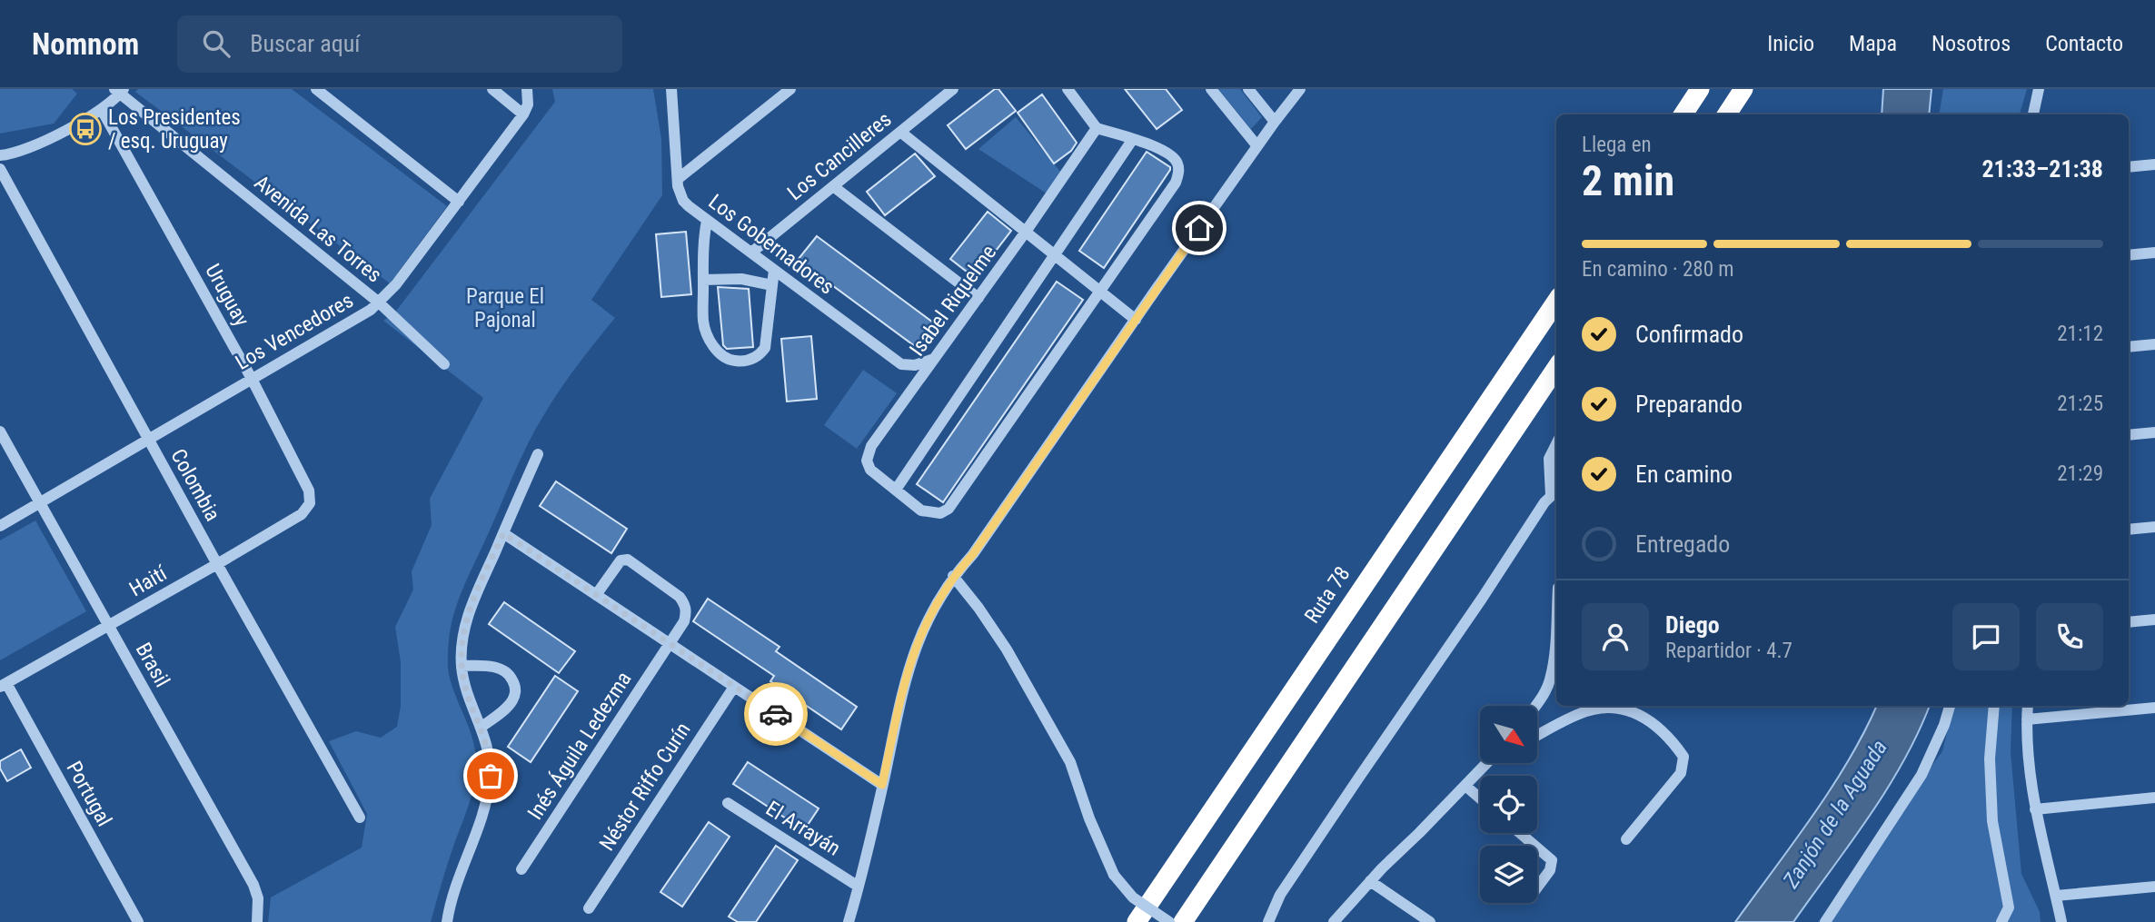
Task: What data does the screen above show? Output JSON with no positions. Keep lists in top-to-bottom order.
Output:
{
  "streets": {
    "highway": ["Ruta 78"],
    "street": [
      "Los Cancilleres",
      "Avenida Las Torres",
      "Los Gobernadores",
      "Uruguay",
      "Isabel Riquelme",
      "Los Vencedores",
      "Colombia",
      "Haití",
      "Brasil",
      "Inés Águila Ledezma",
      "Néstor Riffo Curín",
      "Portugal",
      "El Arrayán"
    ]
  },
  "crossings": [
    ["Los Cancilleres", "Los Gobernadores"],
    ["Avenida Las Torres", "Los Vencedores"],
    ["Los Gobernadores", "Isabel Riquelme"],
    ["Uruguay", "Los Vencedores"],
    ["Uruguay", "Haití"],
    ["Los Vencedores", "Colombia"],
    ["Los Vencedores", "Brasil"],
    ["Colombia", "Haití"],
    ["Haití", "Brasil"],
    ["Haití", "Portugal"]
  ],
  "water": ["Zanjón de la Aguada"],
  "parks": ["Parque El Pajonal"],
  "places": {
    "bus stop": ["Los Presidentes / esq. Uruguay"]
  },
  "north": "bottom right",
  "page": {
    "header": "Nomnom",
    "search": "Buscar aquí",
    "nav": [
      "Inicio",
      "Mapa",
      "Nosotros",
      "Contacto"
    ],
    "heading": ["2 min", "Llega en", "21:33–21:38"],
    "panel": ["Diego", "Repartidor · 4.7"],
    "bar": "En camino · 280 m",
    "list": [
      ["Confirmado", "21:12"],
      ["Preparando", "21:25"],
      ["En camino", "21:29"],
      "Entregado"
    ]
  }
}
